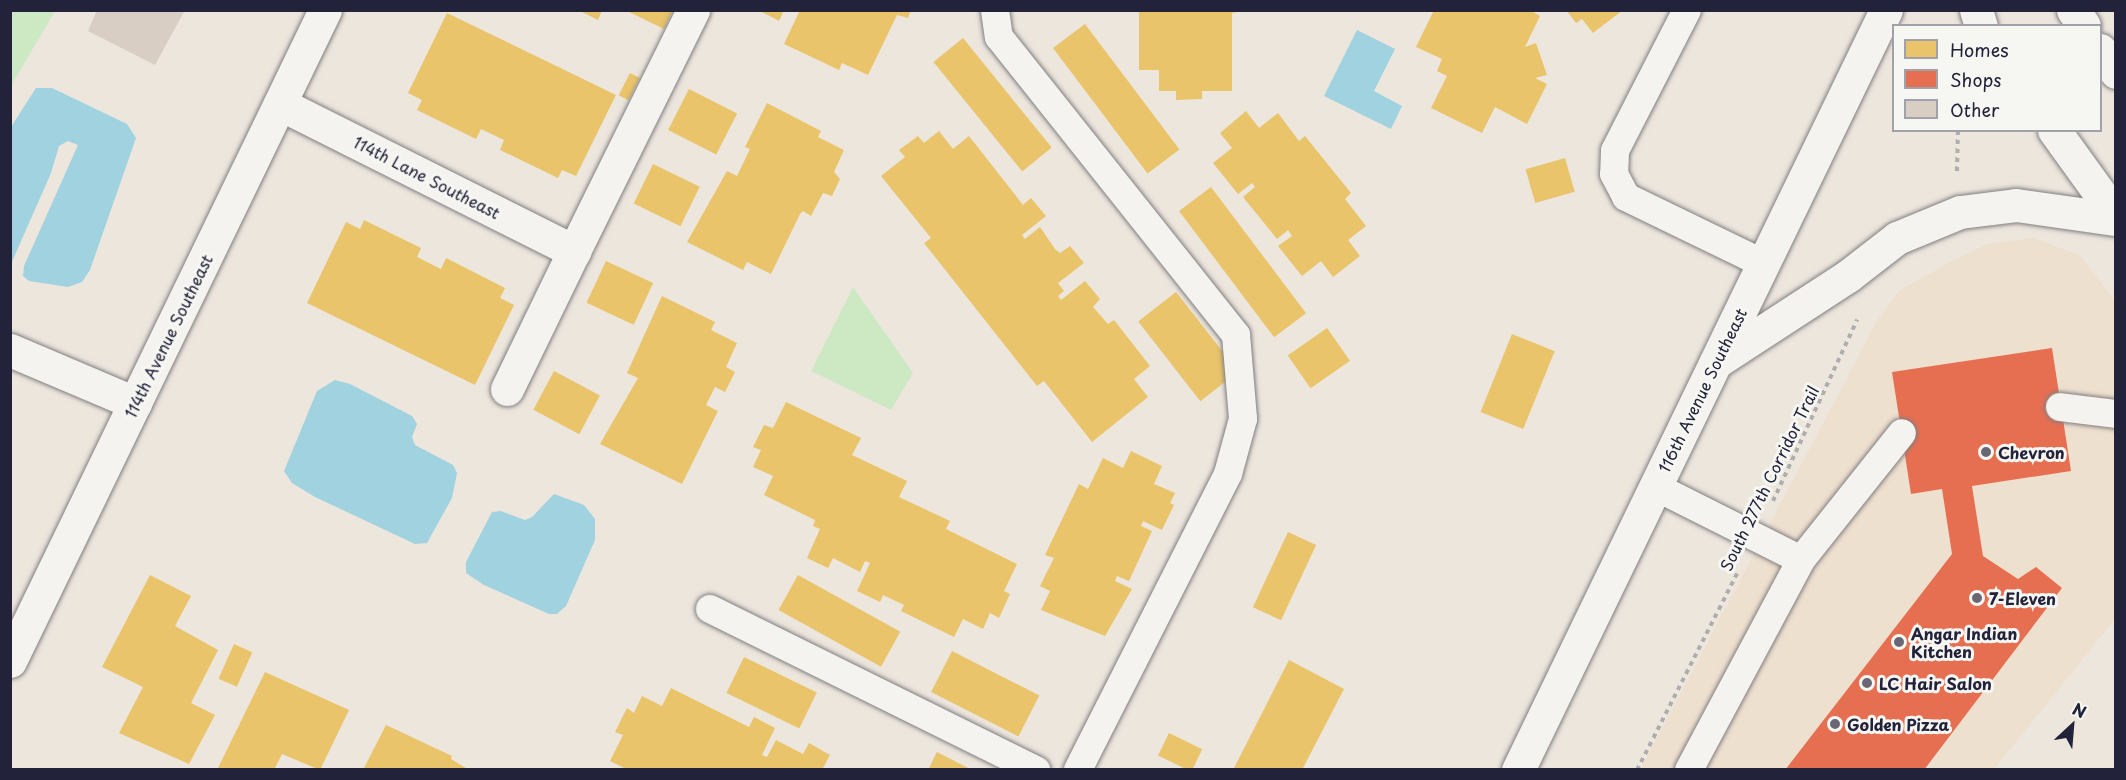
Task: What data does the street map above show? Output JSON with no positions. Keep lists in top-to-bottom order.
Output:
{
  "streets": {
    "street": ["114th Lane Southeast", "114th Avenue Southeast", "116th Avenue Southeast"],
    "path": ["South 277th Corridor Trail"]
  },
  "crossings": [
    ["114th Lane Southeast", "114th Avenue Southeast"]
  ],
  "places": [
    "Chevron",
    "7-Eleven",
    "Angar Indian Kitchen",
    "LC Hair Salon",
    "Golden Pizza"
  ],
  "legend": ["Homes", "Shops", "Other"],
  "north": "top right"
}
